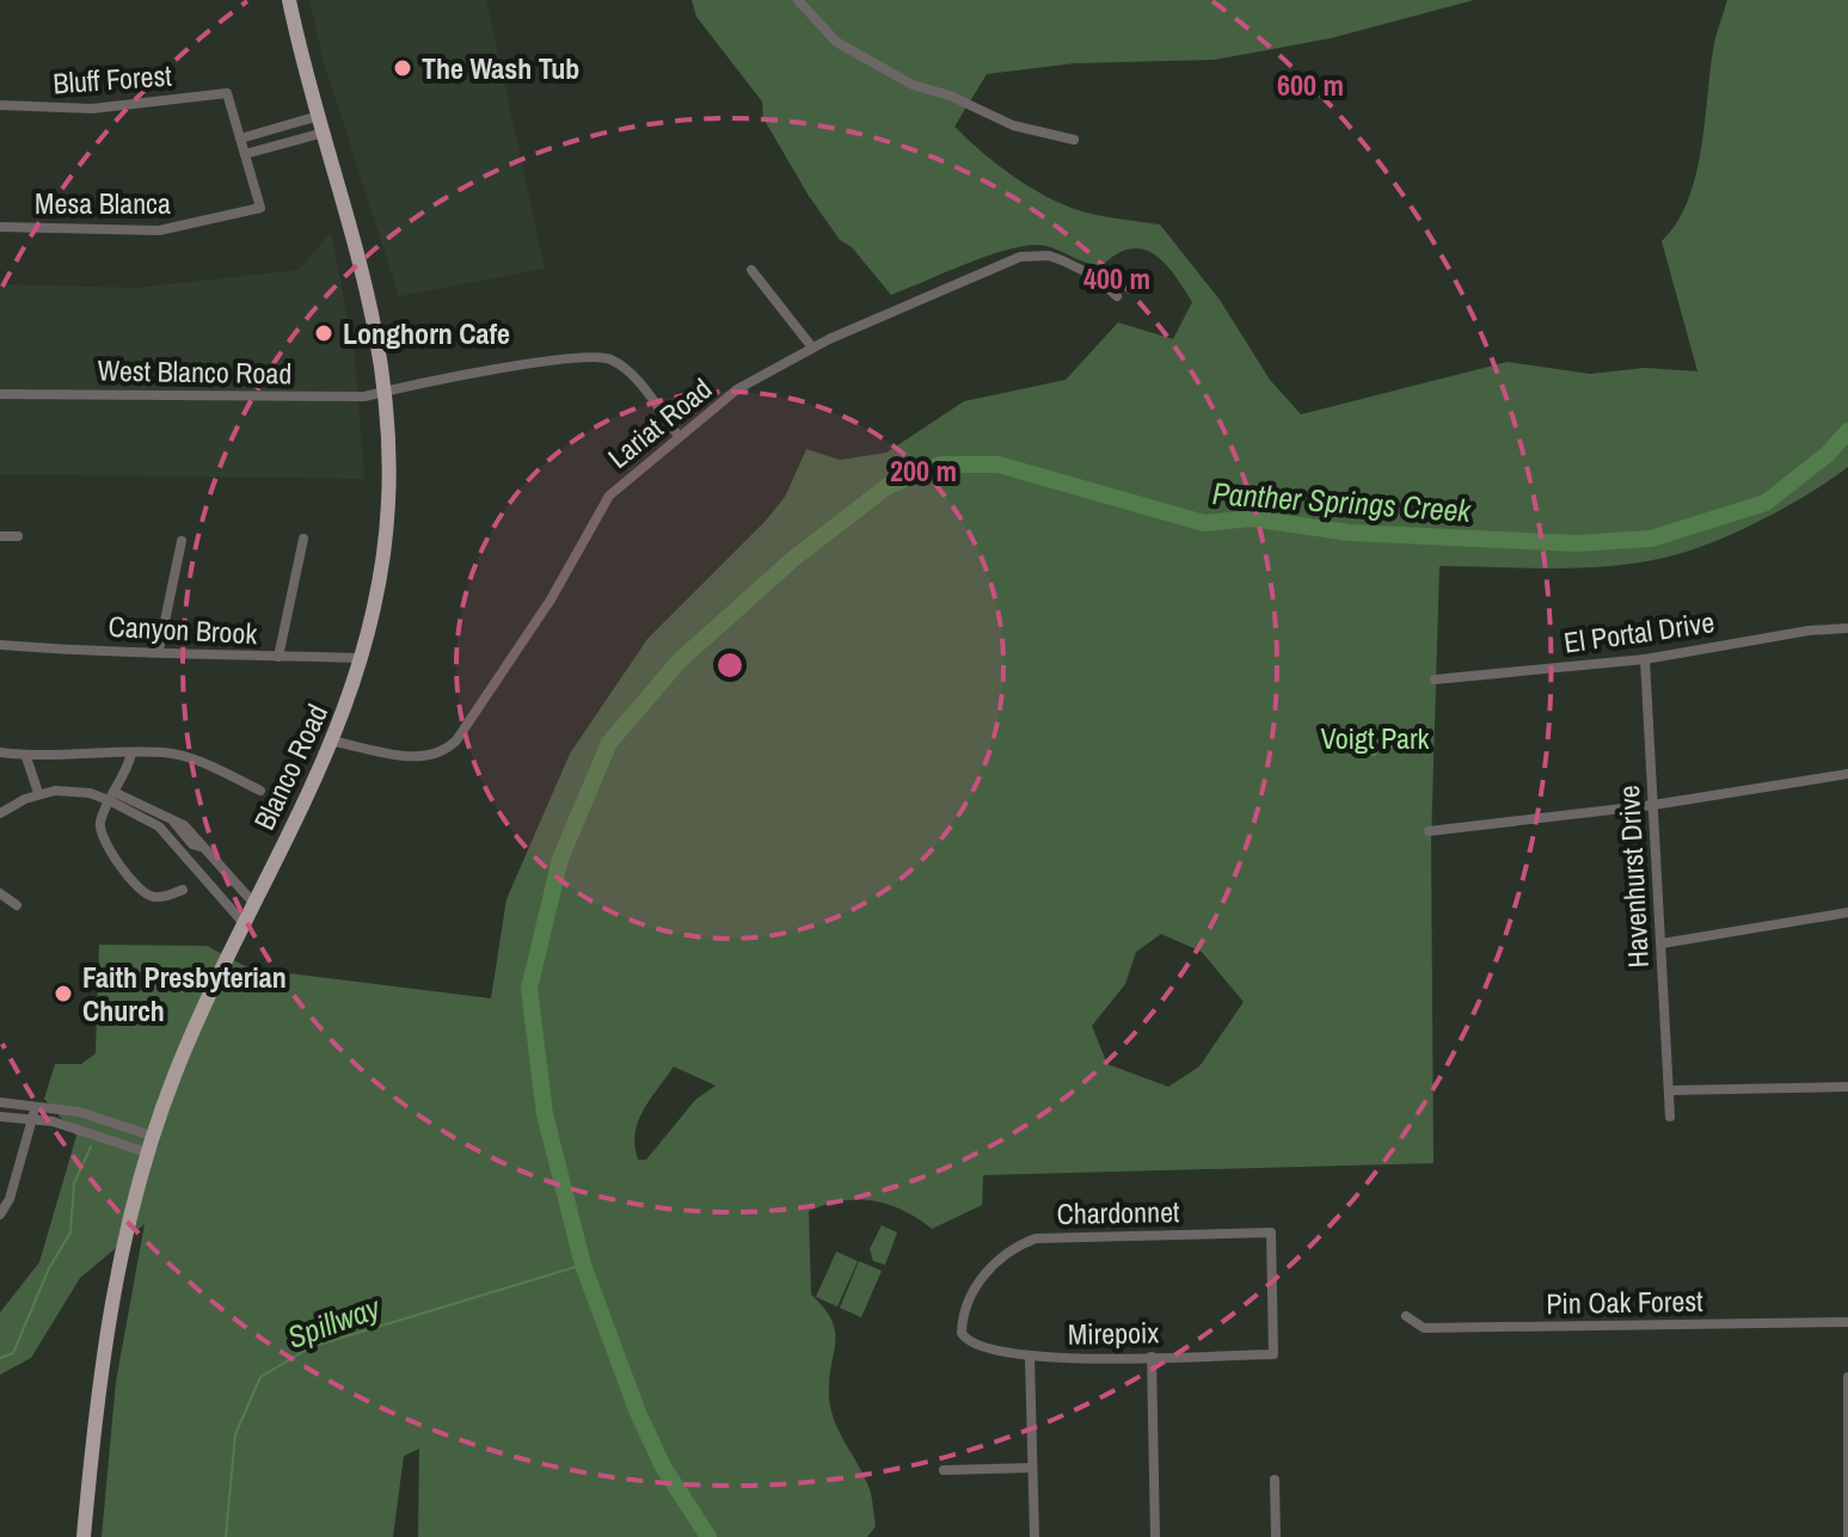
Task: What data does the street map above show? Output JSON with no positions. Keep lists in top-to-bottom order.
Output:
{
  "streets": {
    "main road": ["Blanco Road"],
    "street": [
      "Bluff Forest",
      "Mesa Blanca",
      "West Blanco Road",
      "Lariat Road",
      "Canyon Brook",
      "El Portal Drive",
      "Havenhurst Drive",
      "Chardonnet",
      "Pin Oak Forest",
      "Mirepoix"
    ]
  },
  "crossings": [
    ["West Blanco Road", "Lariat Road"],
    ["West Blanco Road", "Blanco Road"],
    ["Lariat Road", "Blanco Road"],
    ["Canyon Brook", "Blanco Road"],
    ["El Portal Drive", "Havenhurst Drive"],
    ["Chardonnet", "Mirepoix"]
  ],
  "water": ["Panther Springs Creek", "Spillway"],
  "parks": ["Voigt Park"],
  "places": ["The Wash Tub", "Longhorn Cafe", "Faith Presbyterian Church"],
  "rings": ["600 m", "400 m", "200 m"]
}
